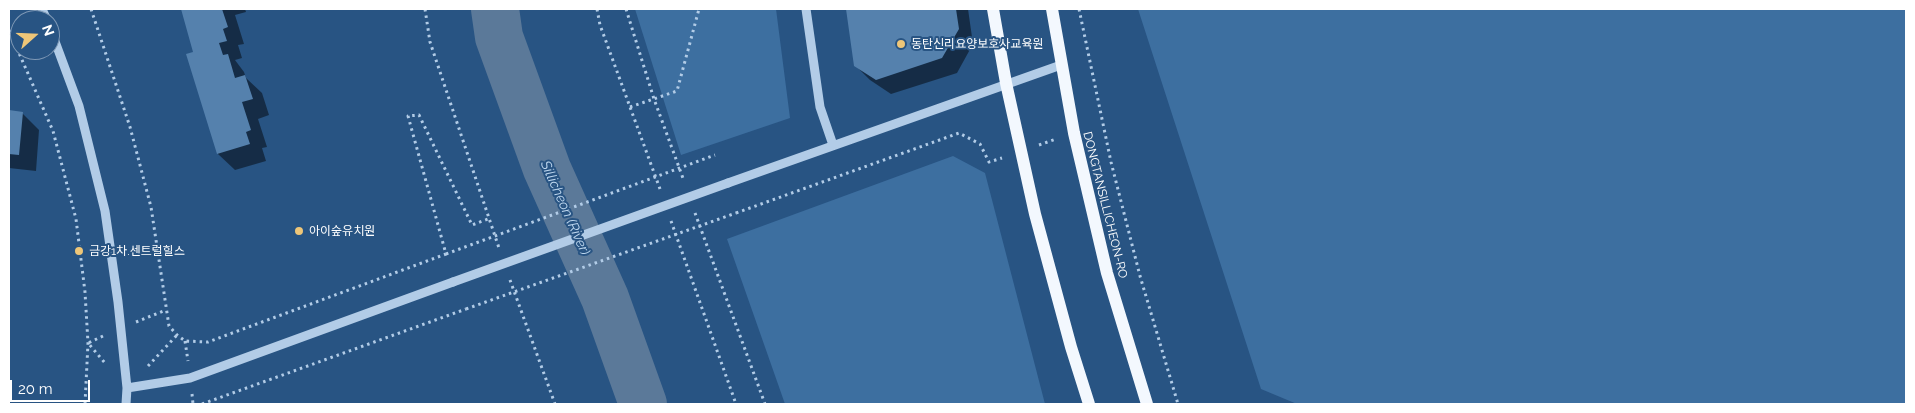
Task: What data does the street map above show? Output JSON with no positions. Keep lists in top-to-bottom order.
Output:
{
  "streets": {
    "main road": ["DONGTANSILLICHEON-RO"]
  },
  "water": ["Sillicheon (River)"],
  "places": ["동탄신리요양보호사교육원", "아이숲유치원", "금강1차.센트럴힐스"],
  "scale_bar": "20 m",
  "north": "right"
}
